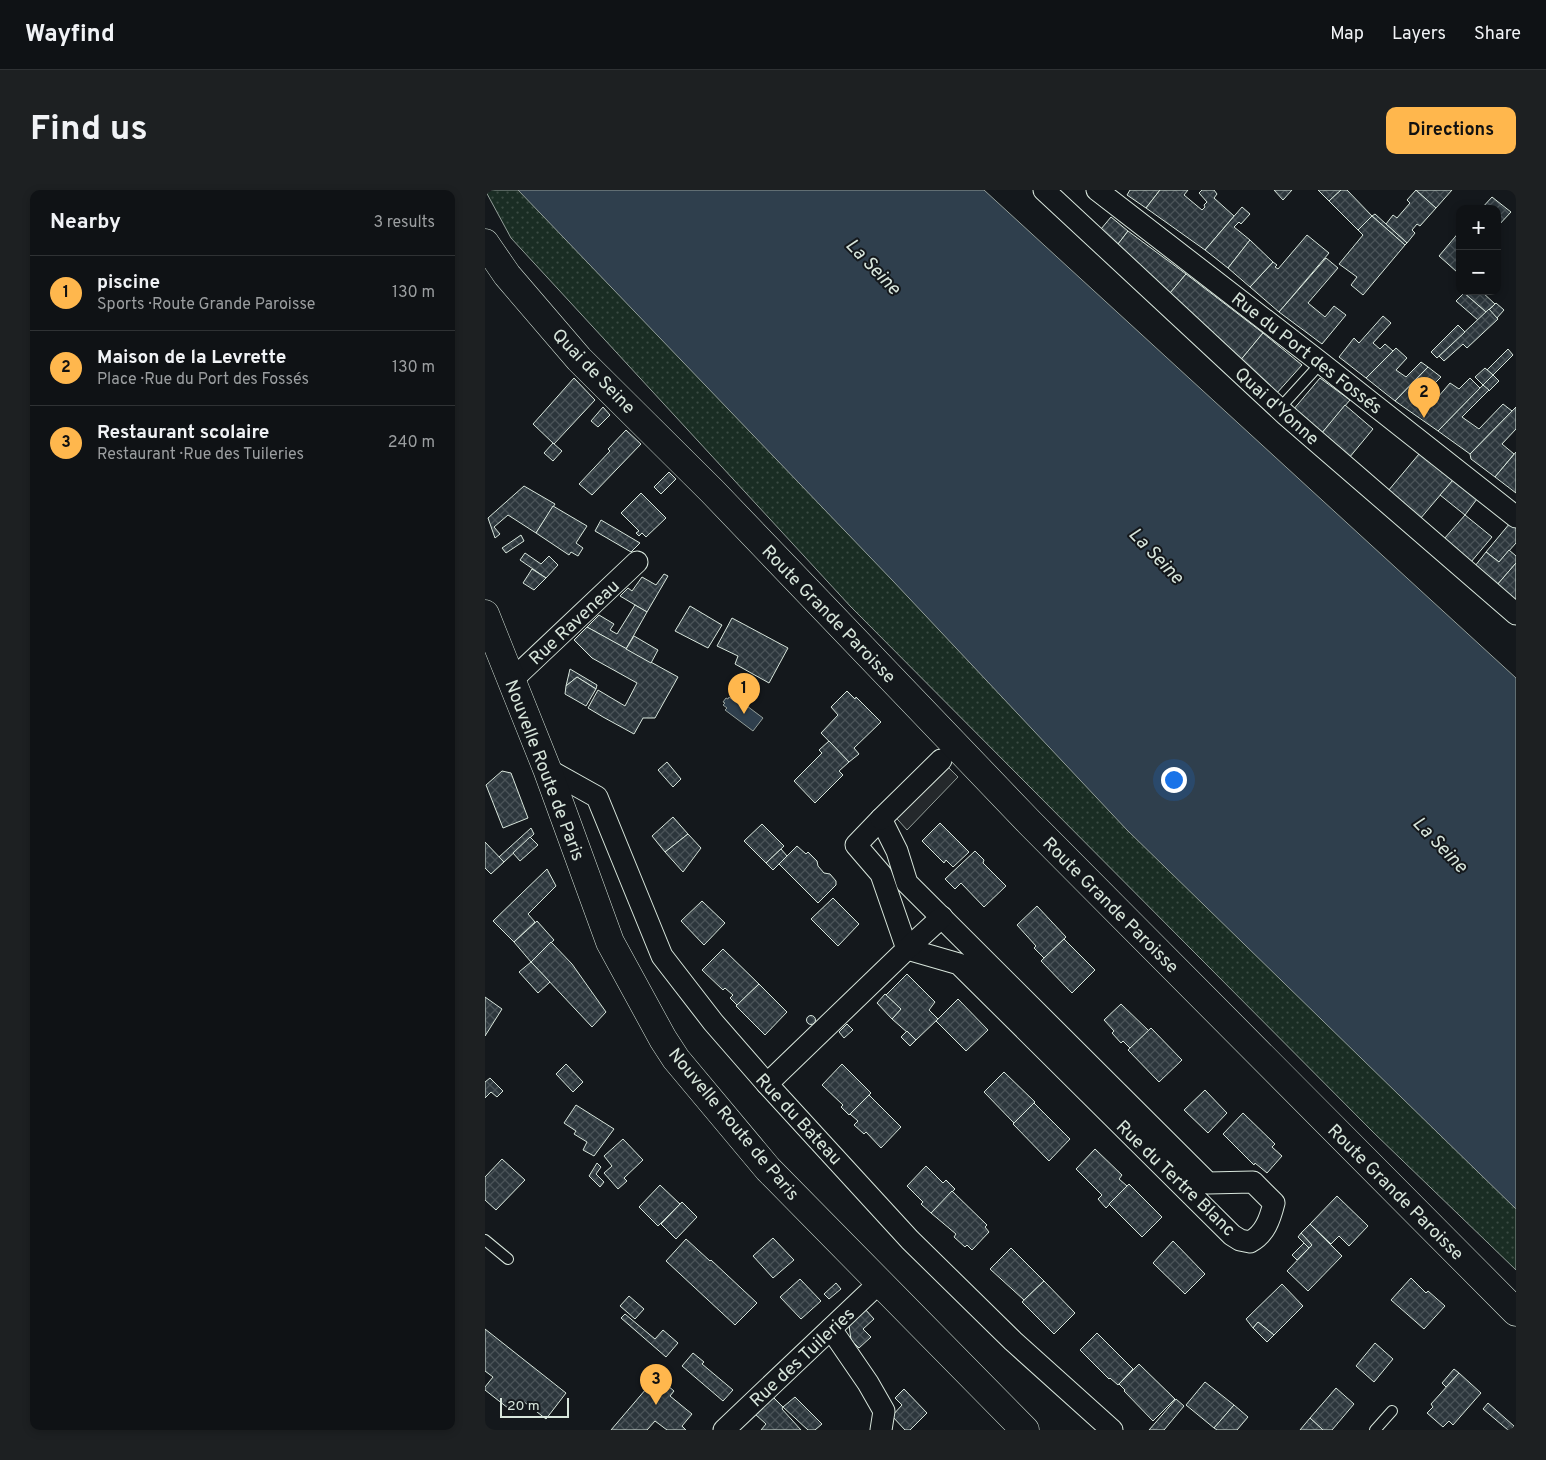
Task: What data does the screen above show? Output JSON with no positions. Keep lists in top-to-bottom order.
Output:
{
  "streets": {
    "main road": ["Quai de Seine", "Route Grande Paroisse", "Nouvelle Route de Paris"],
    "street": [
      "Rue du Port des Fossés",
      "Quai d'Yonne",
      "Rue Raveneau",
      "Rue du Bateau",
      "Rue du Tertre Blanc",
      "Rue des Tuileries"
    ]
  },
  "crossings": [
    ["Quai de Seine", "Route Grande Paroisse"],
    ["Rue Raveneau", "Nouvelle Route de Paris"],
    ["Nouvelle Route de Paris", "Rue du Bateau"],
    ["Nouvelle Route de Paris", "Rue des Tuileries"]
  ],
  "water": ["La Seine"],
  "scale_bar": "20 m",
  "page": {
    "header": "Wayfind",
    "nav": ["Map", "Layers", "Share"],
    "buttons": "Directions",
    "title": "Find us",
    "heading": ["Nearby", "3 results"],
    "map_buttons": ["+", "−"],
    "list": [
      {
        "mark": "1",
        "name": "piscine",
        "note": "Sports · Route Grande Paroisse",
        "value": "130 m"
      },
      {
        "mark": "2",
        "name": "Maison de la Levrette",
        "note": "Place · Rue du Port des Fossés",
        "value": "130 m"
      },
      {
        "mark": "3",
        "name": "Restaurant scolaire",
        "note": "Restaurant · Rue des Tuileries",
        "value": "240 m"
      }
    ],
    "pins": ["2", "1", "3"],
    "scale": "20 m"
  }
}
